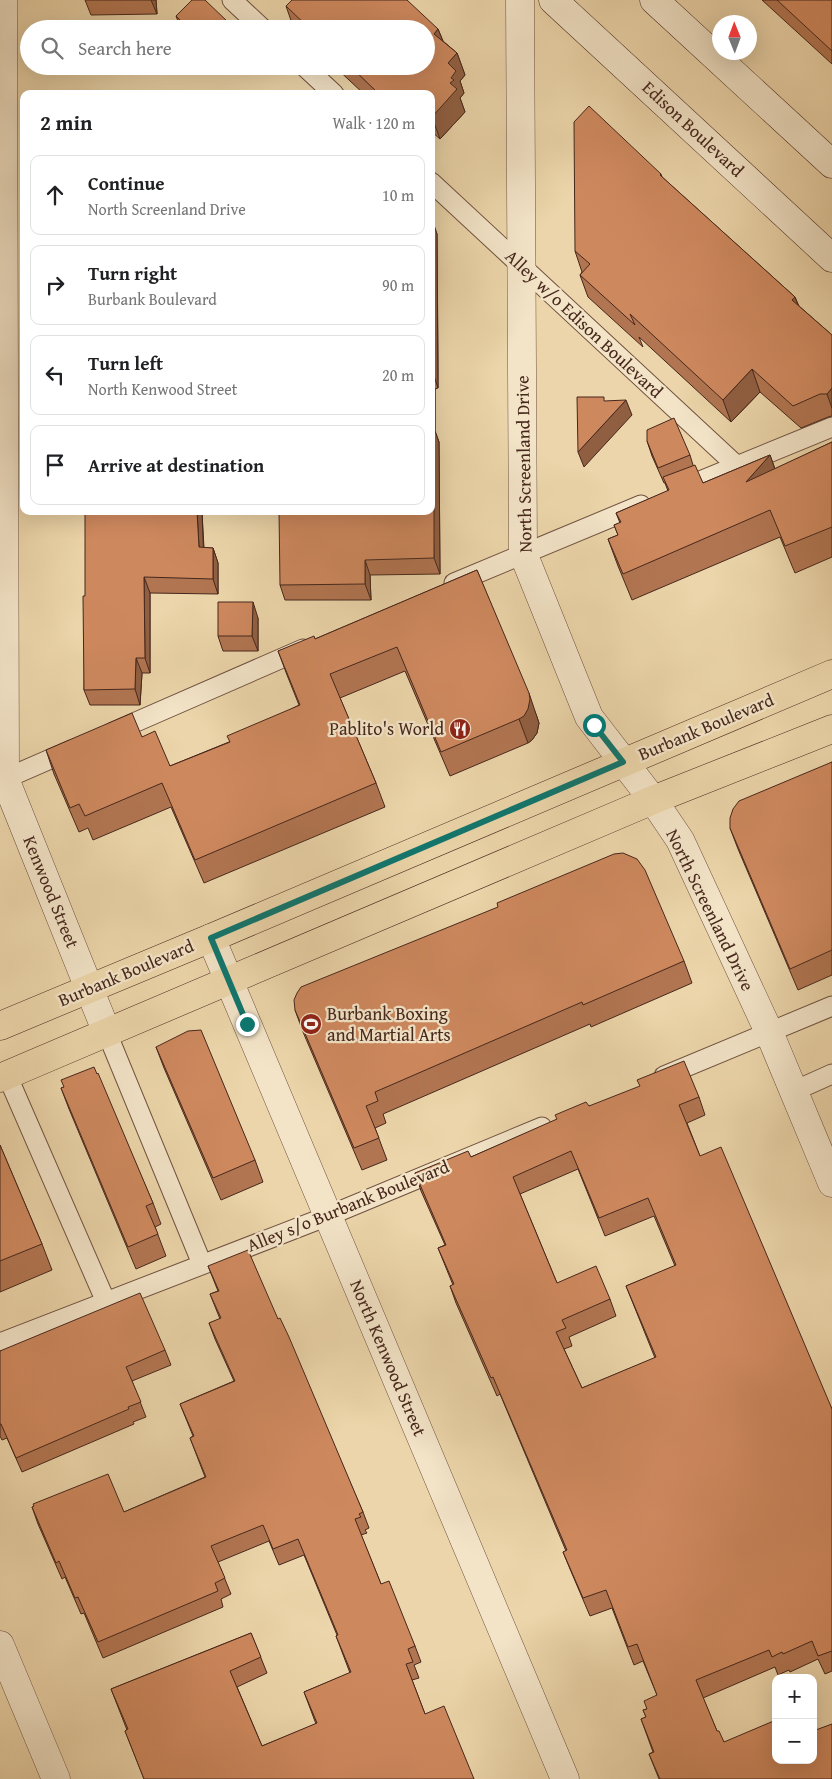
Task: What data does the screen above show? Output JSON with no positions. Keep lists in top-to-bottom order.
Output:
{
  "streets": {
    "main road": ["Burbank Boulevard"],
    "street": [
      "Edison Boulevard",
      "North Screenland Drive",
      "Kenwood Street",
      "North Kenwood Street"
    ],
    "lane": ["Alley w/o Edison Boulevard", "Alley s/o Burbank Boulevard"]
  },
  "crossings": [
    ["Alley w/o Edison Boulevard", "North Screenland Drive"],
    ["North Screenland Drive", "Burbank Boulevard"],
    ["Burbank Boulevard", "Kenwood Street"],
    ["Burbank Boulevard", "North Kenwood Street"],
    ["Alley s/o Burbank Boulevard", "North Kenwood Street"]
  ],
  "places": {
    "restaurant": ["Pablito's World"],
    "sports": ["Burbank Boxing and Martial Arts"]
  },
  "north": "top",
  "page": {
    "search": "Search here",
    "heading": ["2 min", "Walk · 120 m"],
    "list": [
      ["Continue", "North Screenland Drive", "10 m"],
      ["Turn right", "Burbank Boulevard", "90 m"],
      ["Turn left", "North Kenwood Street", "20 m"],
      "Arrive at destination"
    ],
    "map_buttons": ["+", "−"]
  }
}
